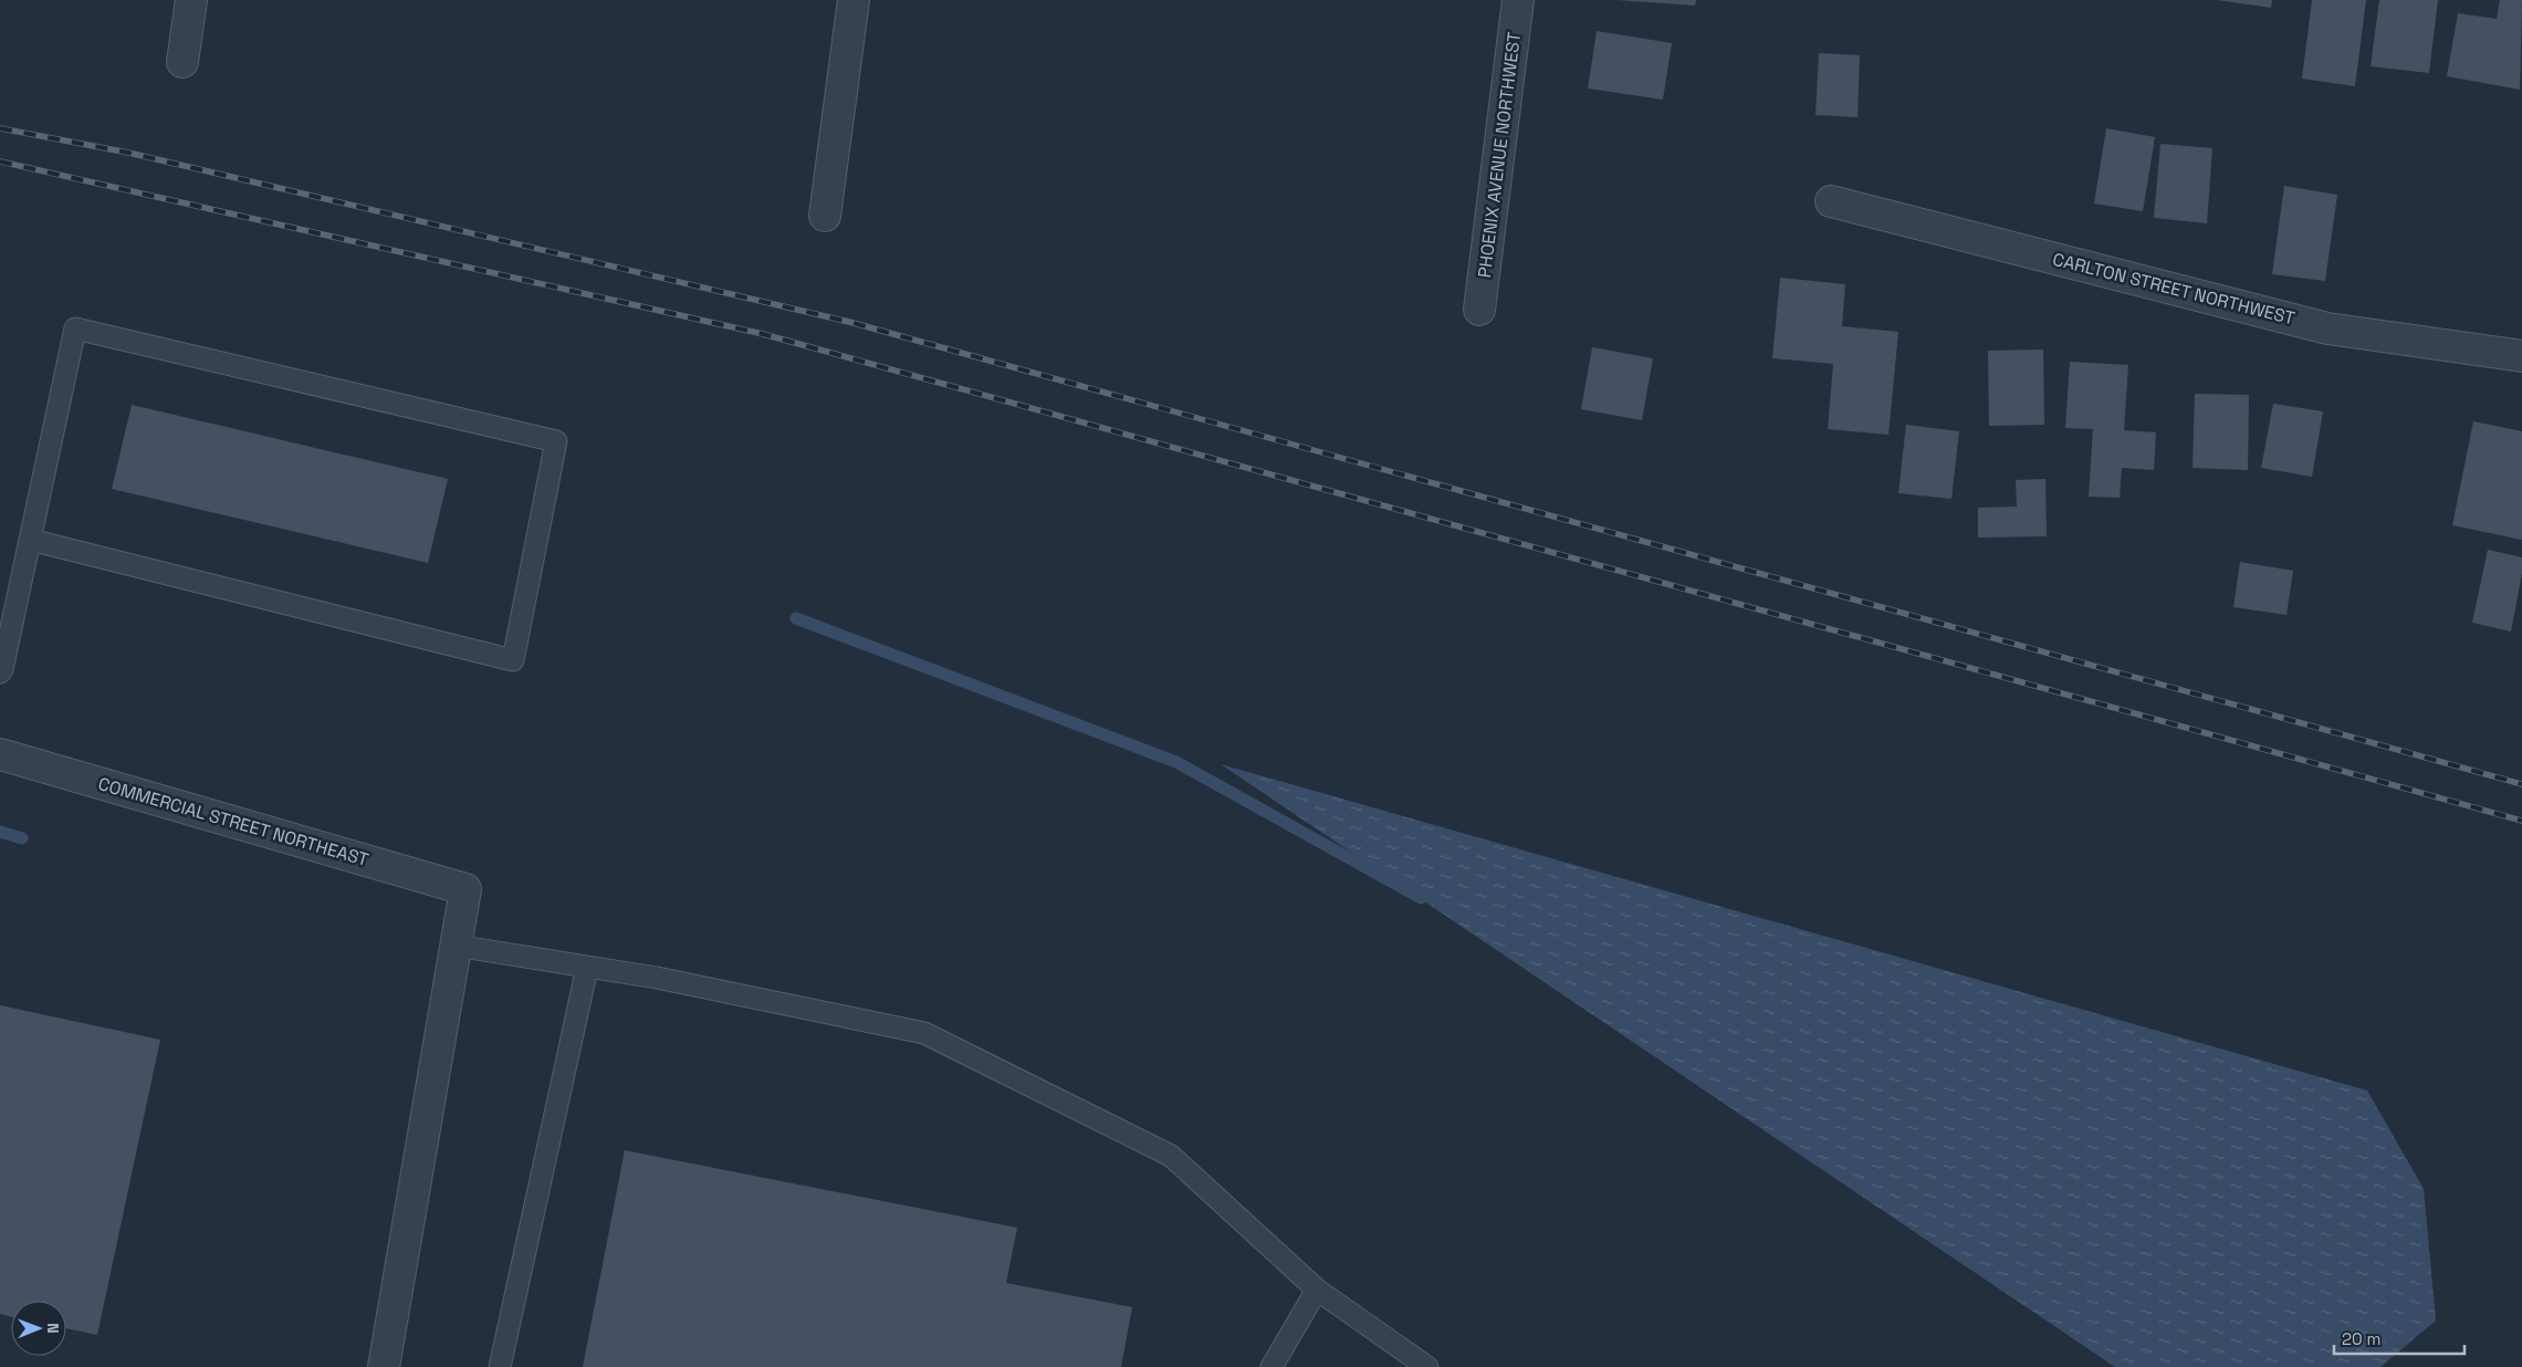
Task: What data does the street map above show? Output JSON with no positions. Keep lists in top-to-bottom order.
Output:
{
  "streets": {
    "street": ["PHOENIX AVENUE NORTHWEST", "CARLTON STREET NORTHWEST", "COMMERCIAL STREET NORTHEAST"]
  },
  "scale_bar": "20 m",
  "north": "right"
}
